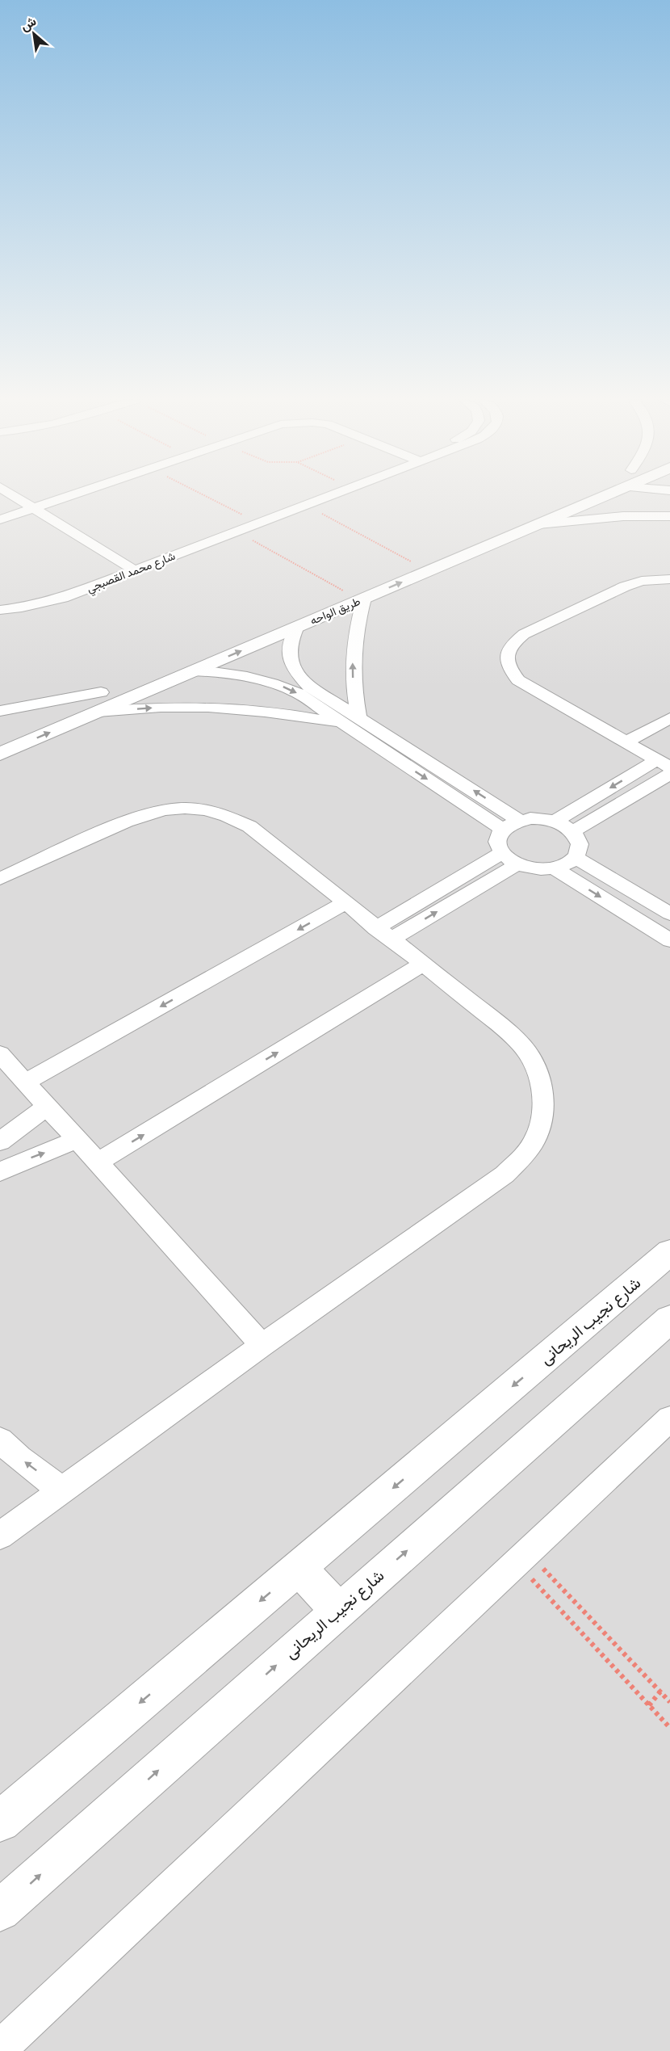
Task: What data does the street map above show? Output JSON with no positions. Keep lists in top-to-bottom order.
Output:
{
  "streets": {
    "street": ["شارع محمد القصبجي", "طريق الواحه", "شارع نجيب الريحانى"]
  },
  "north": "top left"
}
